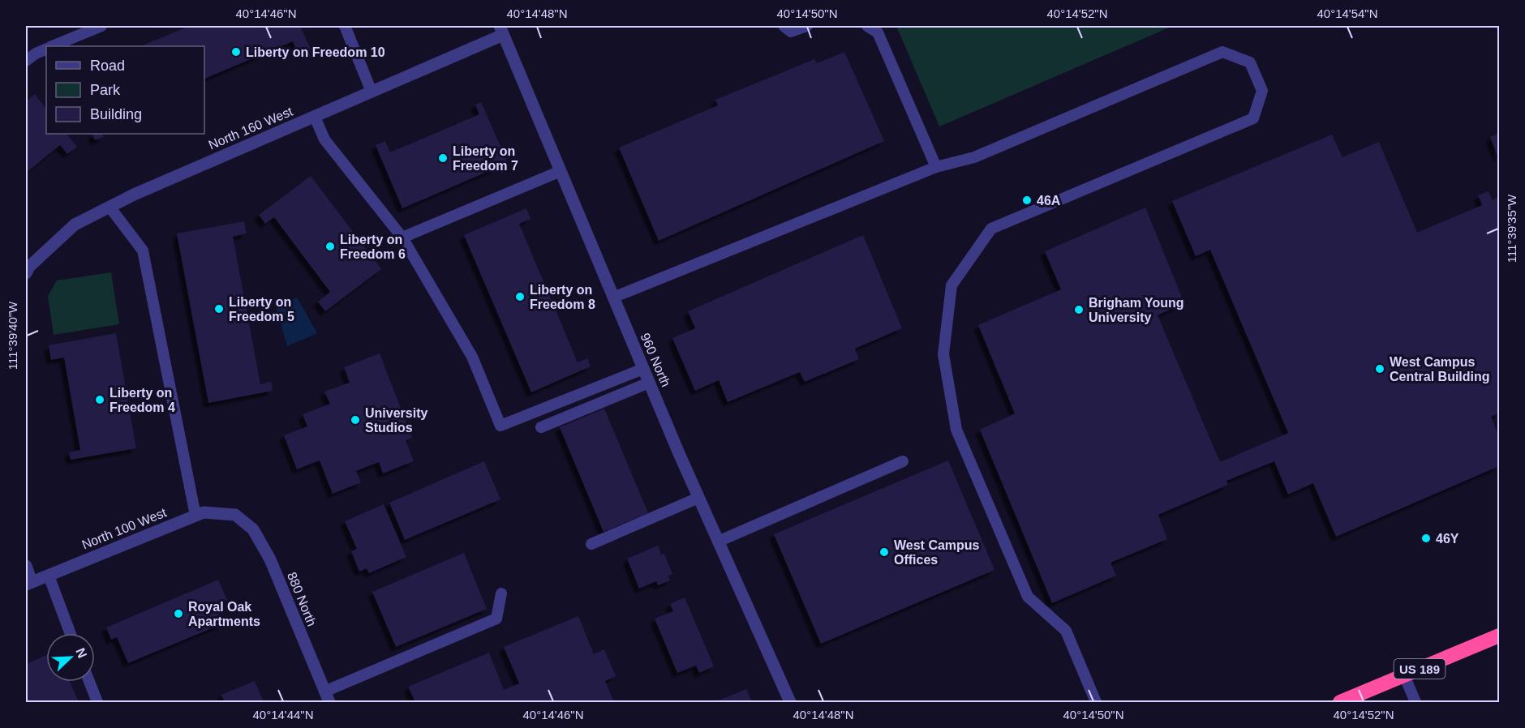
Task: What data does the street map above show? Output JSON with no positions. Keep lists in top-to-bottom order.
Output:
{
  "streets": {
    "highway": ["US 189"],
    "street": [
      "North 160 West",
      "960 North",
      "North 100 West",
      "880 North"
    ]
  },
  "crossings": [
    ["North 160 West", "960 North"],
    ["North 100 West", "880 North"]
  ],
  "places": [
    "Liberty on Freedom 10",
    "Liberty on Freedom 7",
    "46A",
    "Liberty on Freedom 6",
    "Liberty on Freedom 8",
    "Liberty on Freedom 5",
    "Brigham Young University",
    "West Campus Central Building",
    "Liberty on Freedom 4",
    "University Studios",
    "46Y",
    "West Campus Offices",
    "Royal Oak Apartments"
  ],
  "legend": ["Road", "Park", "Building"],
  "north": "top right",
  "coordinates": [
    "40°14'46\"N",
    "40°14'48\"N",
    "40°14'50\"N",
    "40°14'52\"N",
    "40°14'54\"N",
    "111°39'35\"W",
    "111°39'40\"W",
    "40°14'44\"N"
  ]
}
